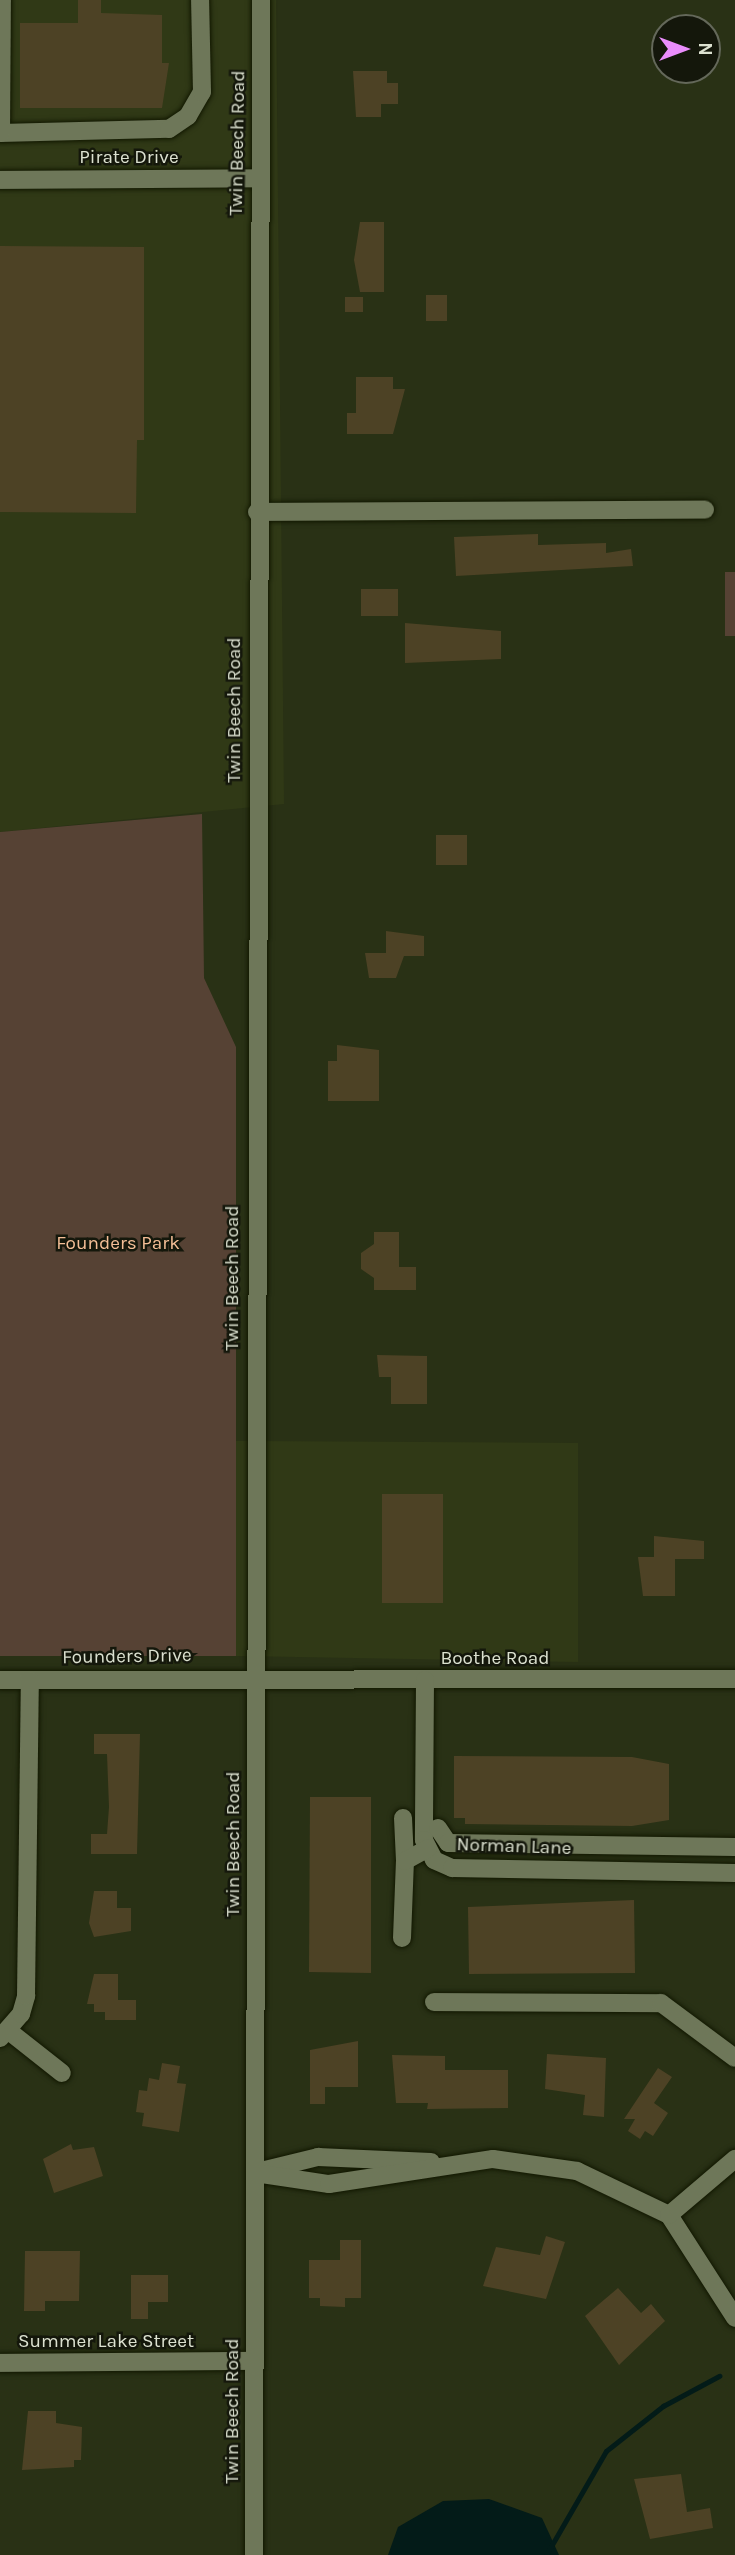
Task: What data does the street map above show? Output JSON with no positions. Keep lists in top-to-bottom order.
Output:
{
  "streets": {
    "street": [
      "Twin Beech Road",
      "Pirate Drive",
      "Founders Drive",
      "Boothe Road",
      "Norman Lane",
      "Summer Lake Street"
    ]
  },
  "crossings": [
    ["Twin Beech Road", "Pirate Drive"],
    ["Twin Beech Road", "Founders Drive"],
    ["Twin Beech Road", "Boothe Road"],
    ["Twin Beech Road", "Summer Lake Street"],
    ["Founders Drive", "Boothe Road"],
    ["Boothe Road", "Norman Lane"]
  ],
  "parks": ["Founders Park"],
  "north": "right"
}
